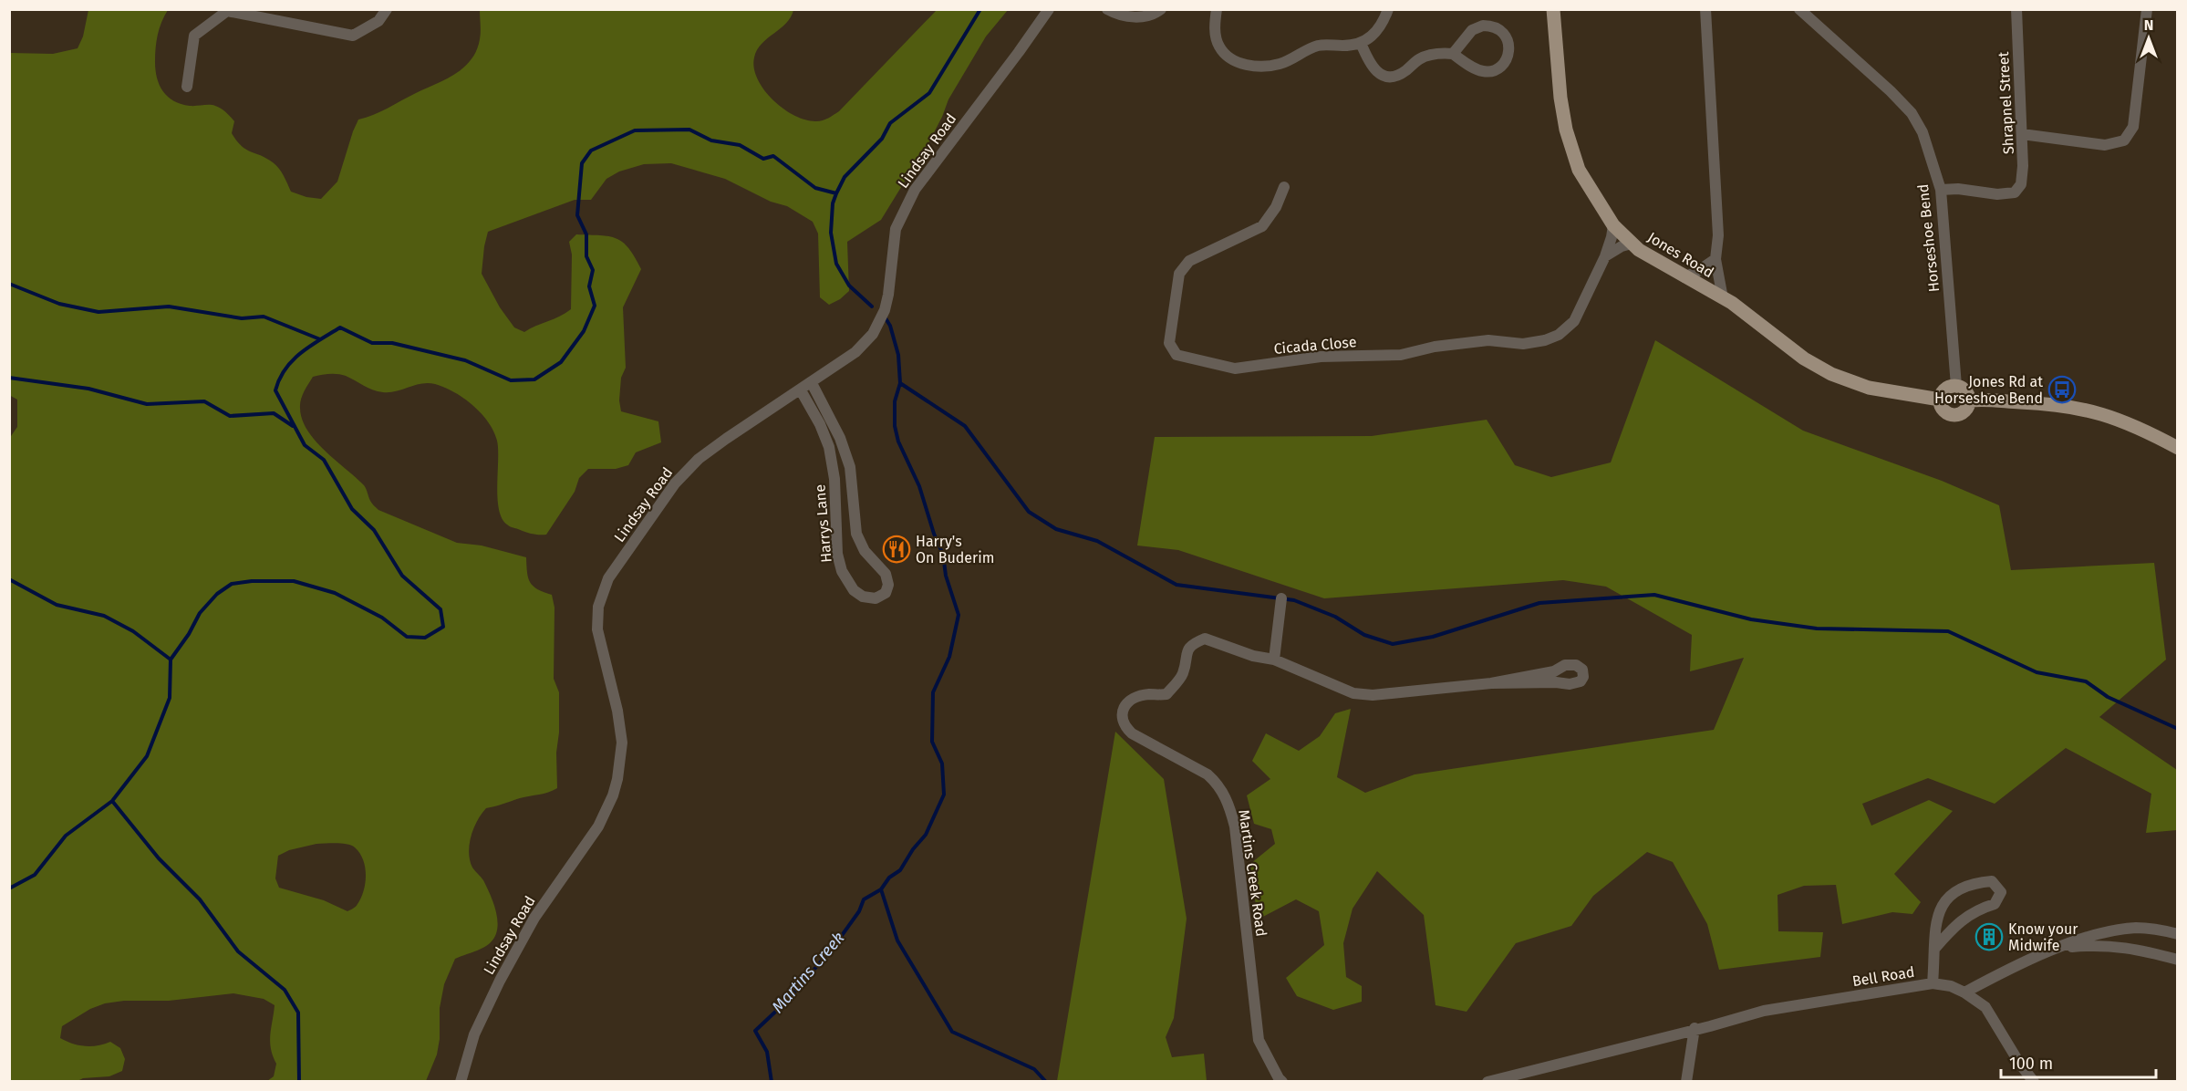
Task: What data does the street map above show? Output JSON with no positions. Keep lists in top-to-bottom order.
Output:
{
  "streets": {
    "main road": ["Jones Road"],
    "street": [
      "Shrapnel Street",
      "Lindsay Road",
      "Horseshoe Bend",
      "Cicada Close",
      "Harrys Lane",
      "Martins Creek Road",
      "Bell Road"
    ]
  },
  "crossings": [
    ["Shrapnel Street", "Horseshoe Bend"],
    ["Lindsay Road", "Harrys Lane"],
    ["Horseshoe Bend", "Jones Road"],
    ["Jones Road", "Cicada Close"]
  ],
  "water": ["Martins Creek"],
  "places": {
    "bus stop": ["Jones Rd at Horseshoe Bend"],
    "restaurant": ["Harry's On Buderim"],
    "building": ["Know your Midwife"]
  },
  "scale_bar": "100 m",
  "north": "top"
}
